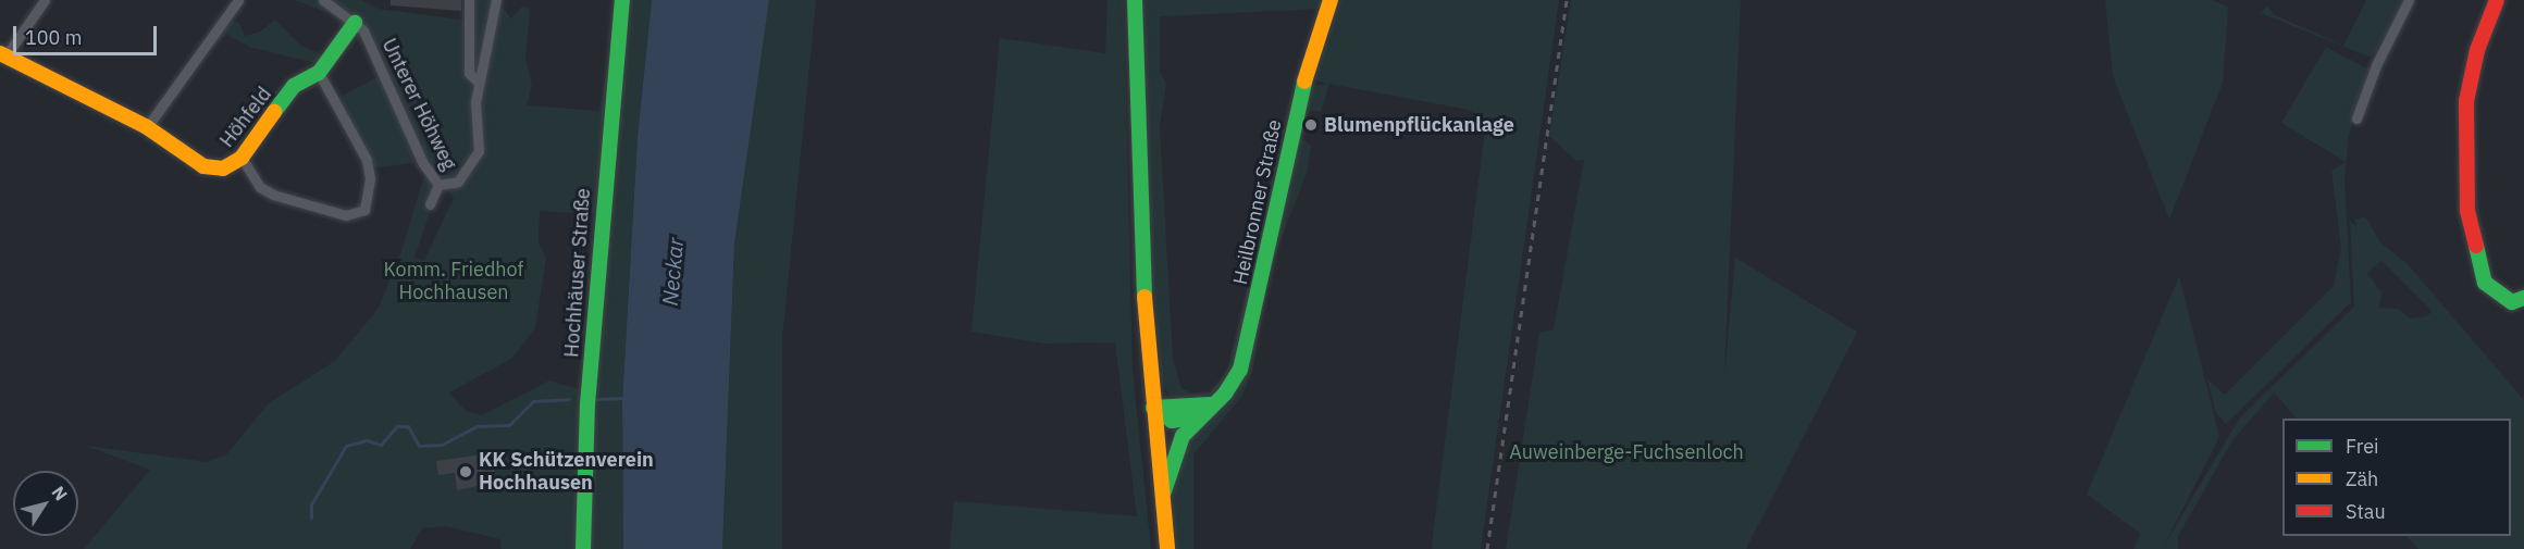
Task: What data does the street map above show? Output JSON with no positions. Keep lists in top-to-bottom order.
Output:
{
  "streets": {
    "street": [
      "Unterer Höhweg",
      "Höhfeld",
      "Heilbronner Straße",
      "Hochhäuser Straße"
    ]
  },
  "crossings": [
    ["Unterer Höhweg", "Höhfeld"]
  ],
  "water": ["Neckar"],
  "parks": ["Komm. Friedhof Hochhausen", "Auweinberge-Fuchsenloch"],
  "places": ["Blumenpflückanlage", "KK Schützenverein Hochhausen"],
  "legend": ["Frei", "Zäh", "Stau"],
  "scale_bar": "100 m",
  "north": "top right"
}
